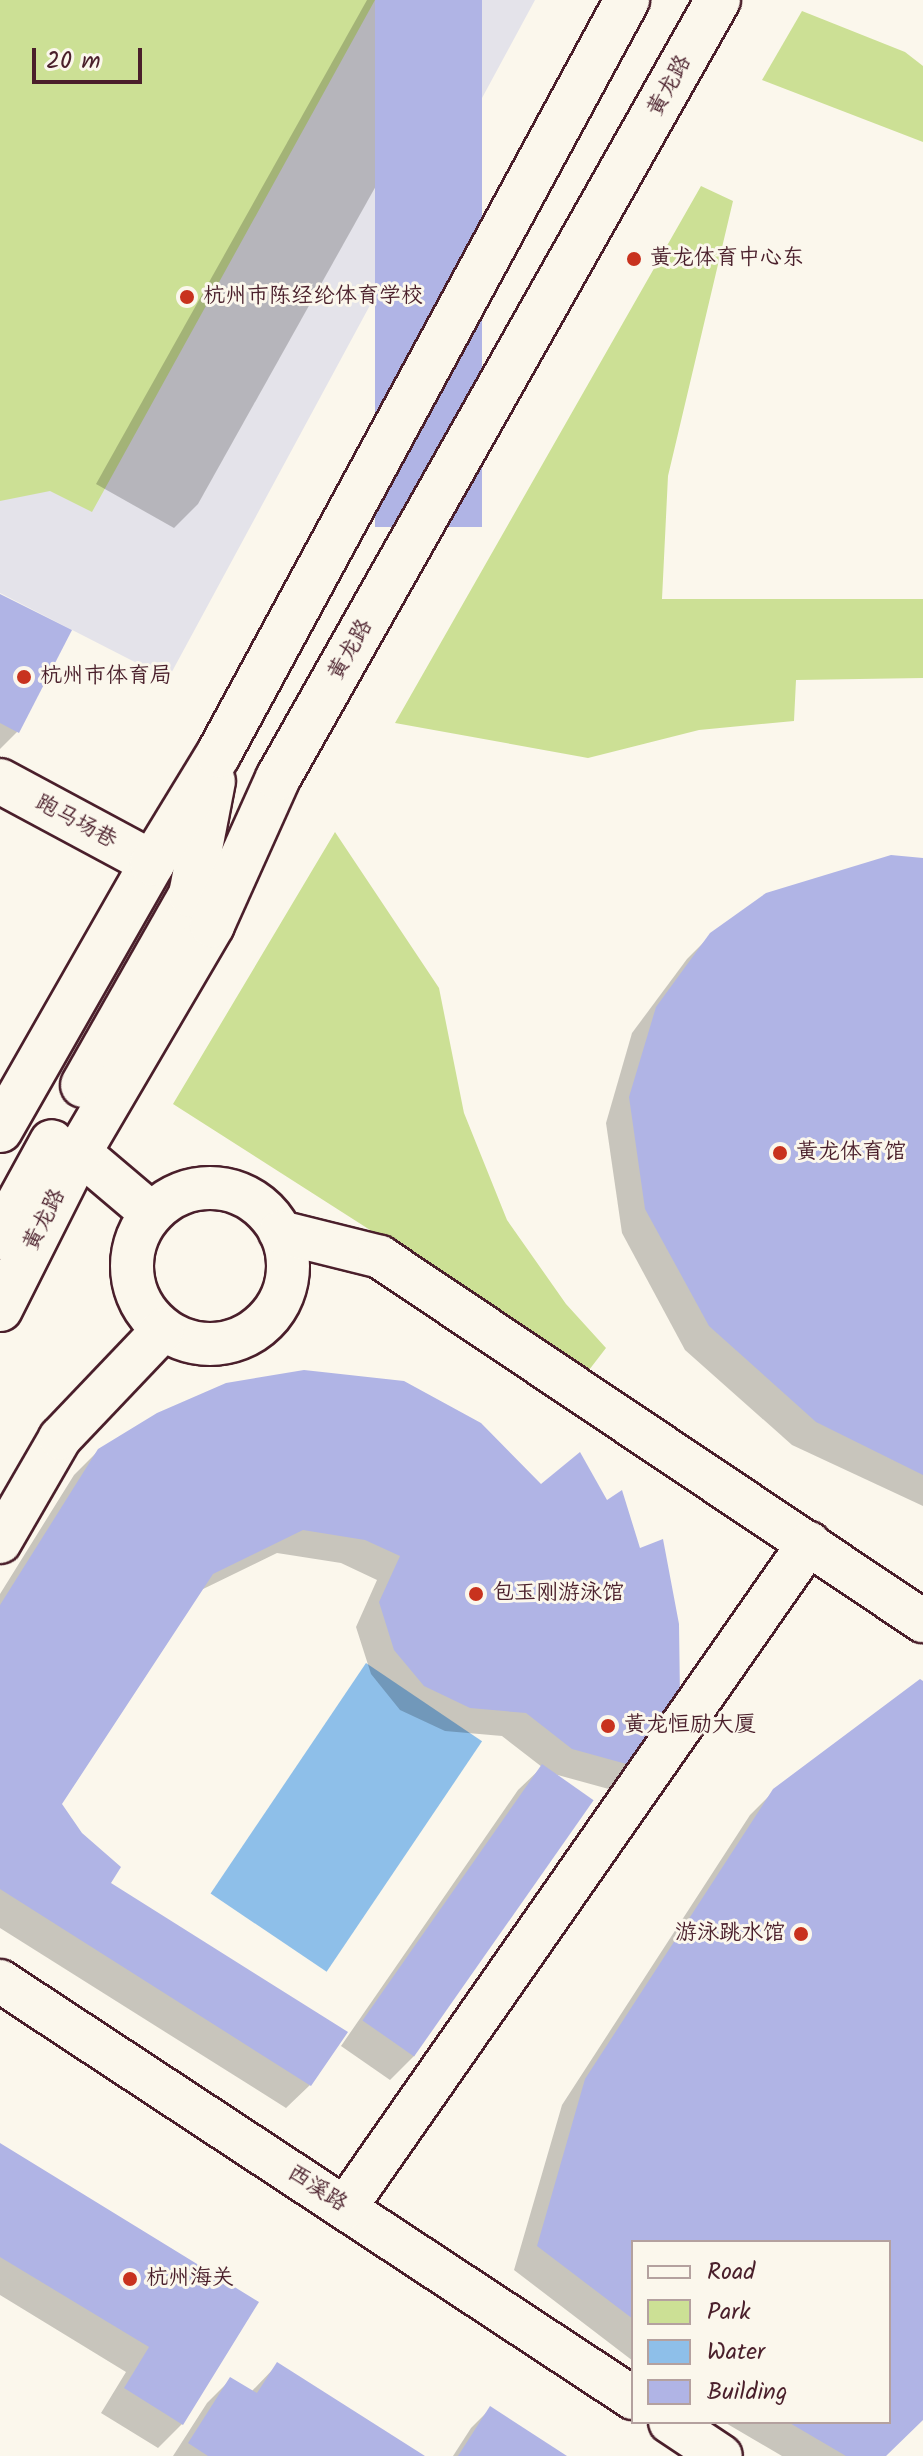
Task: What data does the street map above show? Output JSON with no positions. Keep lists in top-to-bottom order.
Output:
{
  "streets": {
    "main road": ["黄龙路", "跑马场巷"],
    "street": ["西溪路"]
  },
  "places": [
    "黄龙体育中心东",
    "杭州市陈经纶体育学校",
    "杭州市体育局",
    "黄龙体育馆",
    "包玉刚游泳馆",
    "黄龙恒励大厦",
    "游泳跳水馆",
    "杭州海关"
  ],
  "legend": [
    "Road",
    "Park",
    "Water",
    "Building"
  ],
  "scale_bar": "20 m"
}
